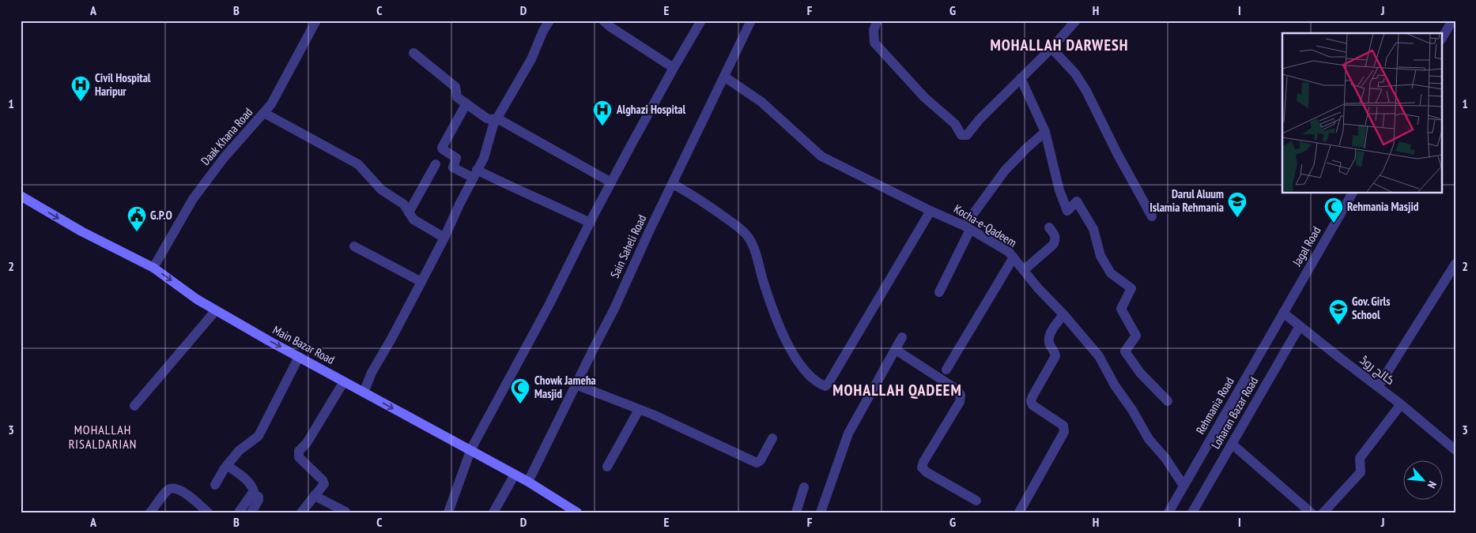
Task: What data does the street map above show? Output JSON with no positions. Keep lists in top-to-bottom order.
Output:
{
  "streets": {
    "main road": ["Main Bazar Road"],
    "street": [
      "Daak Khana Road",
      "Kocha-e-Qadeem",
      "Sain Saheli Road",
      "Jagal Road",
      "کالج روڈ",
      "Rehmania Road",
      "Loharan Bazar Road"
    ]
  },
  "crossings": [
    ["Daak Khana Road", "Main Bazar Road"],
    ["Kocha-e-Qadeem", "Sain Saheli Road"],
    ["Kocha-e-Qadeem", "Rehmania Road"],
    ["Sain Saheli Road", "Main Bazar Road"],
    ["Jagal Road", "کالج روڈ"],
    ["Jagal Road", "Rehmania Road"],
    ["کالج روڈ", "Rehmania Road"],
    ["کالج روڈ", "Loharan Bazar Road"]
  ],
  "one_way": ["Main Bazar Road"],
  "districts": ["MOHALLAH DARWESH", "MOHALLAH QADEEM", "MOHALLAH RISALDARIAN"],
  "places": {
    "hospital": ["Civil Hospital Haripur", "Alghazi Hospital"],
    "school or university": ["Darul Aluum Islamia Rehmania", "Gov. Girls School"],
    "mosque": ["Rehmania Masjid", "Chowk Jameha Masjid"],
    "public building": ["G.P.O"]
  },
  "north": "bottom right",
  "grid": {
    "columns": [
      "A",
      "B",
      "C",
      "D",
      "E",
      "F",
      "G",
      "H",
      "I",
      "J"
    ],
    "rows": ["1", "2", "3"]
  }
}
